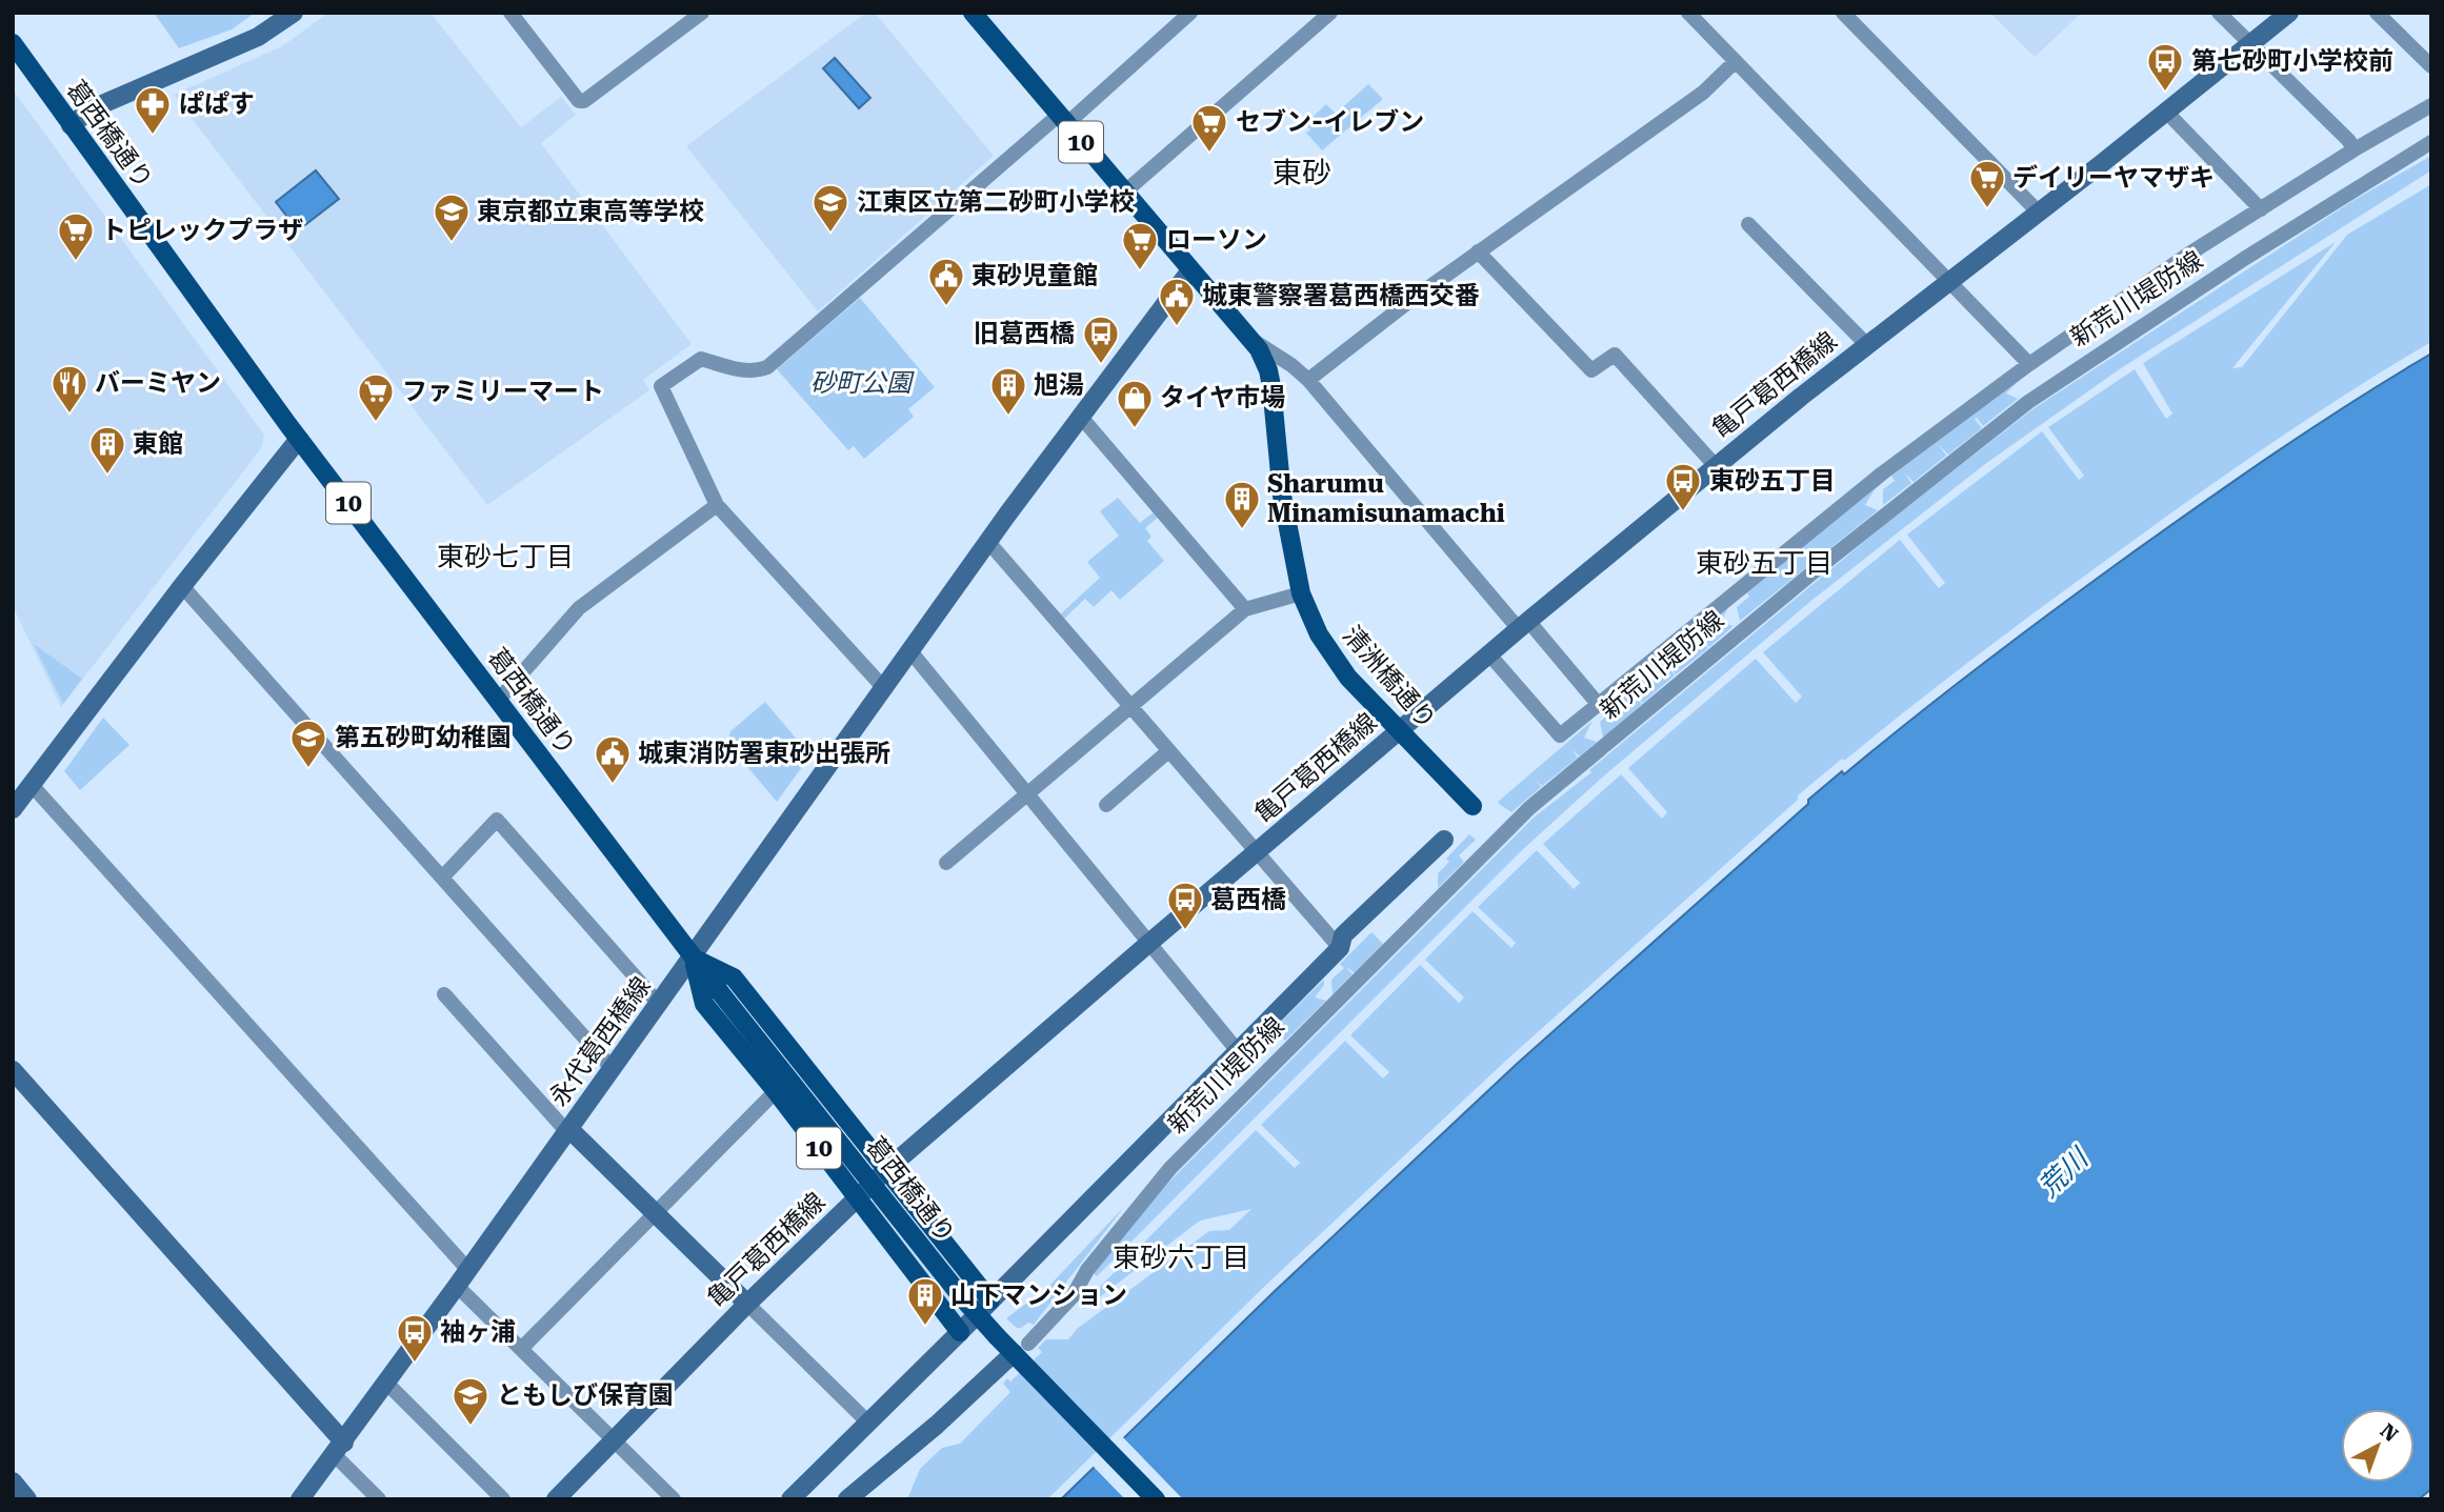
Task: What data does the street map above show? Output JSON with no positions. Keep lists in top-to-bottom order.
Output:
{
  "streets": {
    "main road": [
      "葛西橋通り",
      "10",
      "新荒川堤防線",
      "亀戸葛西橋線",
      "清洲橋通り",
      "永代葛西橋線"
    ]
  },
  "crossings": [
    ["葛西橋通り", "10"],
    ["葛西橋通り", "新荒川堤防線"],
    ["葛西橋通り", "永代葛西橋線"],
    ["10", "新荒川堤防線"],
    ["10", "亀戸葛西橋線"],
    ["10", "永代葛西橋線"],
    ["亀戸葛西橋線", "清洲橋通り"],
    ["亀戸葛西橋線", "永代葛西橋線"],
    ["清洲橋通り", "永代葛西橋線"]
  ],
  "districts": [
    "東砂",
    "東砂七丁目",
    "東砂五丁目",
    "東砂六丁目"
  ],
  "water": ["荒川"],
  "parks": ["砂町公園"],
  "places": {
    "bus stop": [
      "第七砂町小学校前",
      "旧葛西橋",
      "東砂五丁目",
      "葛西橋",
      "袖ヶ浦"
    ],
    "pharmacy": ["ぱぱす"],
    "supermarket": [
      "セブン-イレブン",
      "デイリーヤマザキ",
      "トピレックプラザ",
      "ローソン",
      "ファミリーマート"
    ],
    "school or university": [
      "江東区立第二砂町小学校",
      "東京都立東高等学校",
      "第五砂町幼稚園",
      "ともしび保育園"
    ],
    "public building": ["東砂児童館", "城東警察署葛西橋西交番", "城東消防署東砂出張所"],
    "restaurant": ["バーミヤン"],
    "building": [
      "旭湯",
      "東館",
      "Sharumu Minamisunamachi",
      "山下マンション"
    ],
    "shop": ["タイヤ市場"]
  },
  "north": "top right"
}
